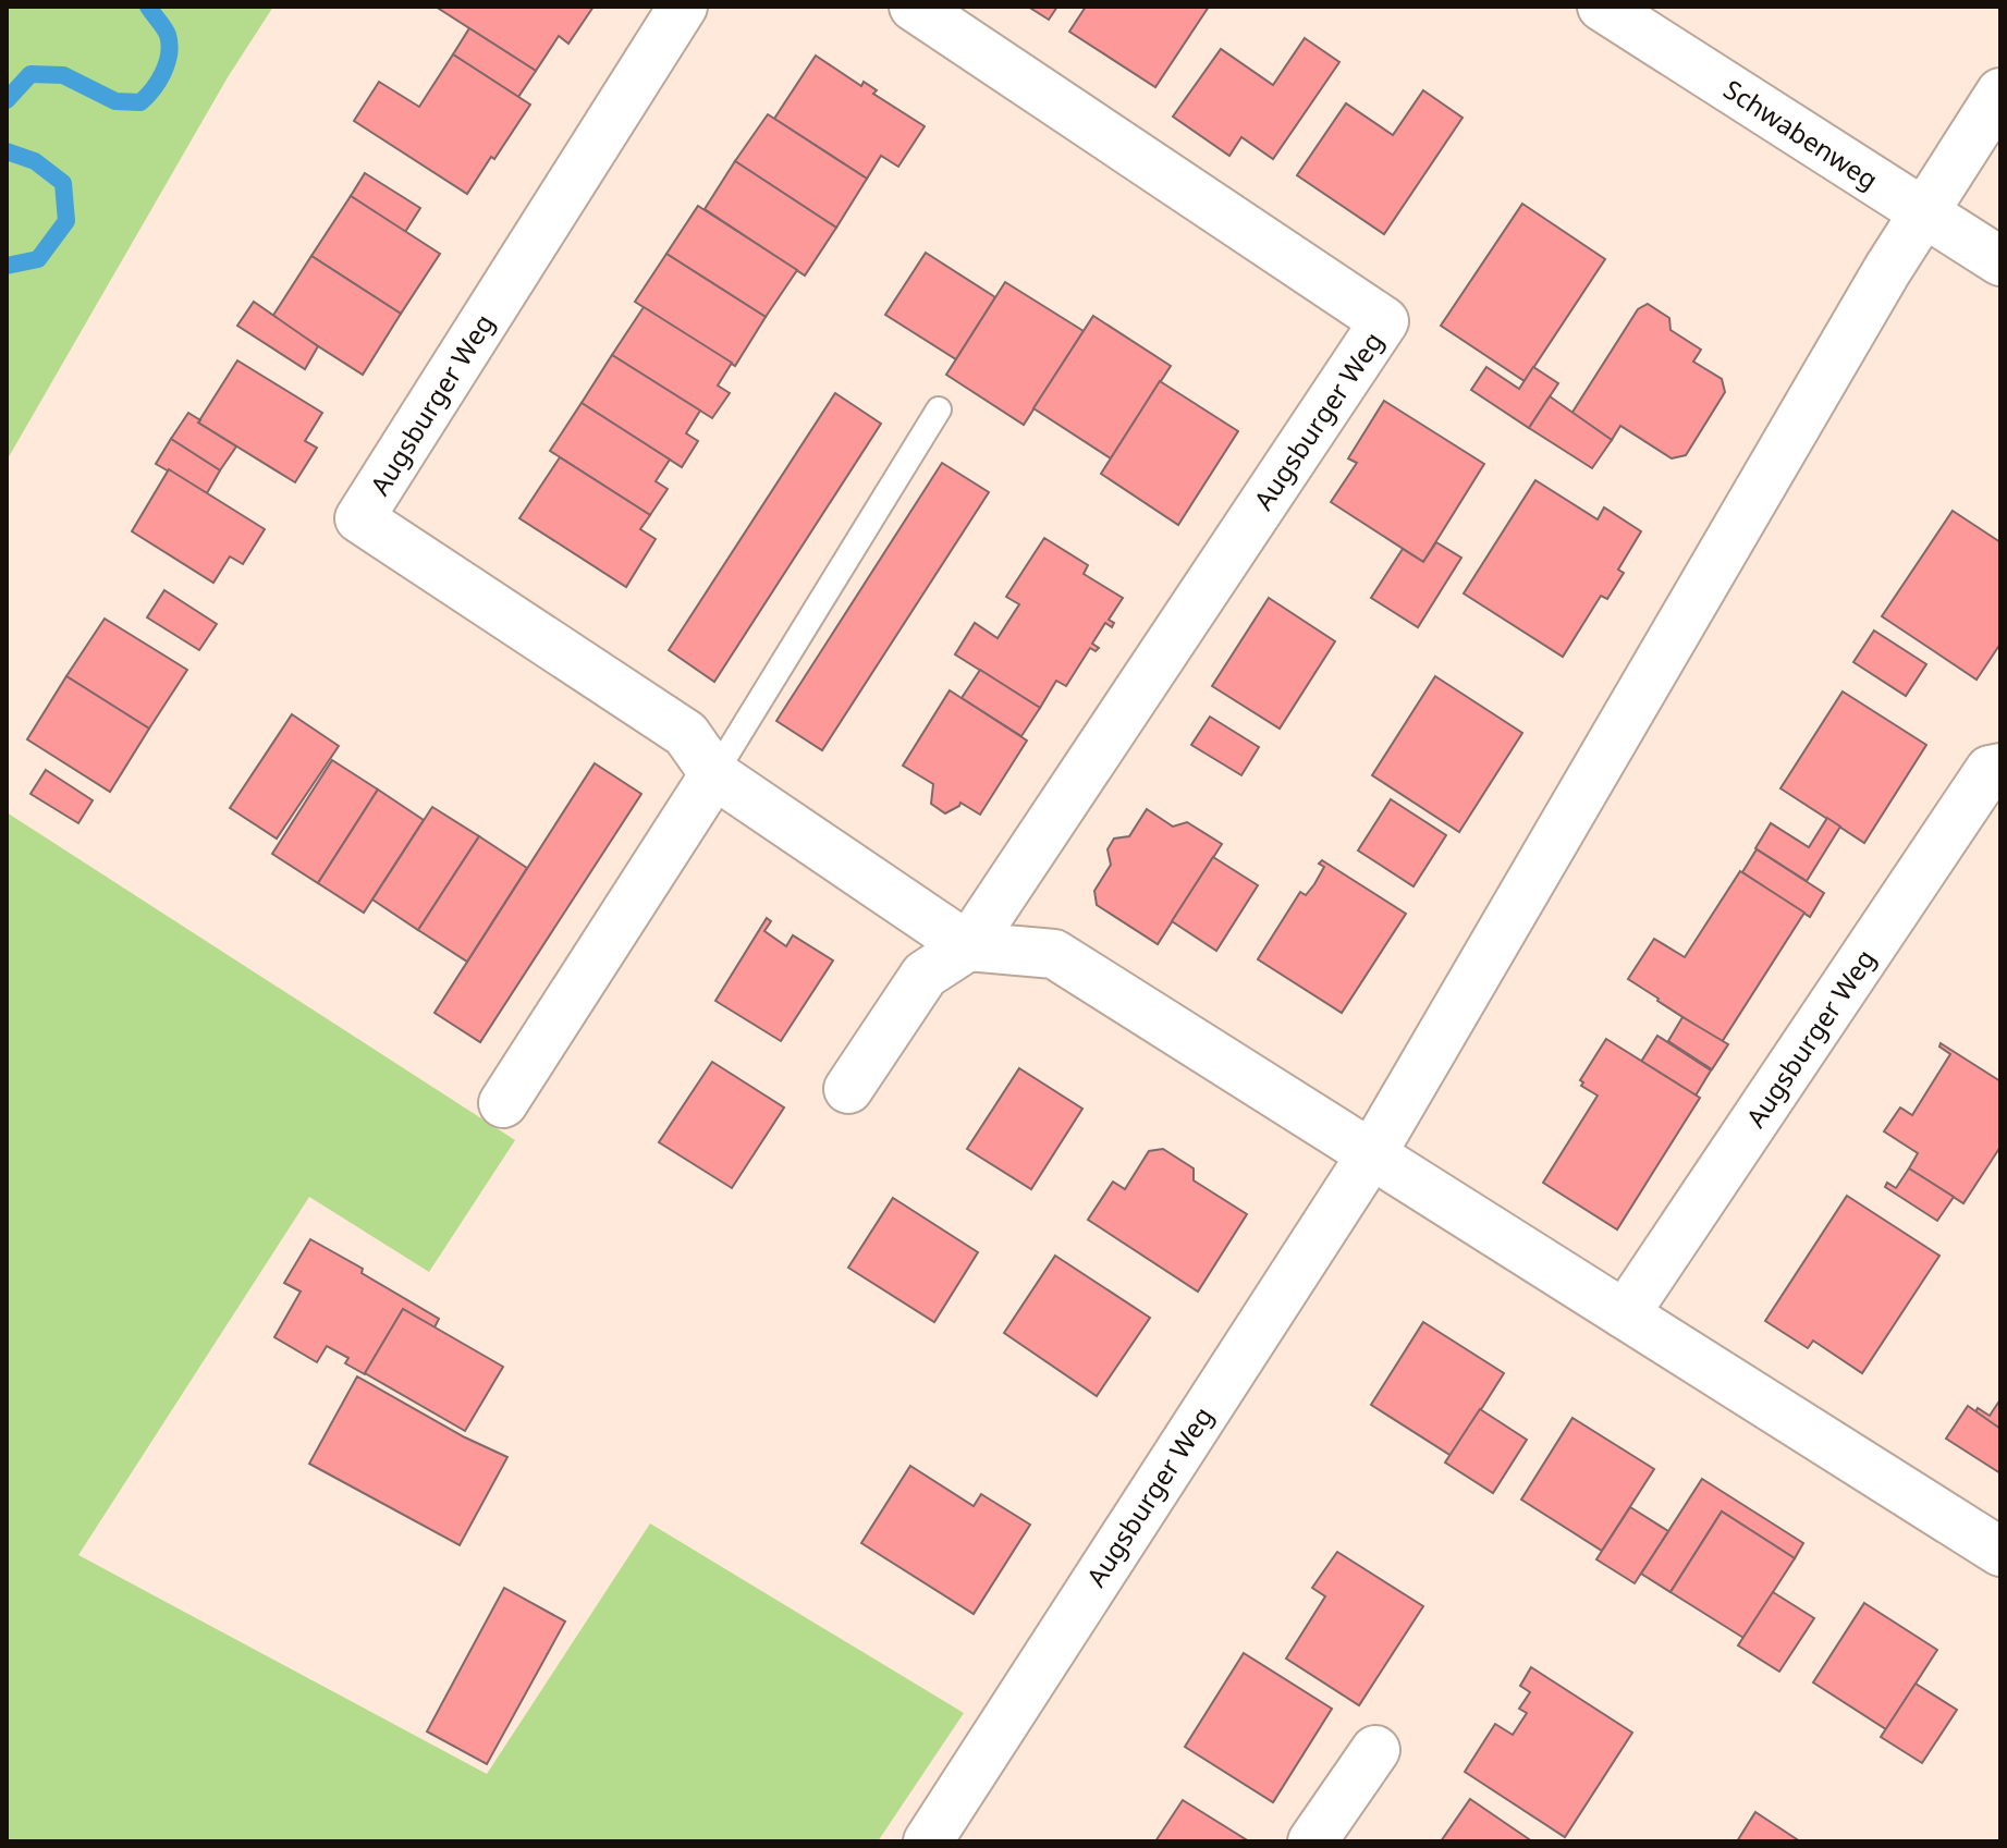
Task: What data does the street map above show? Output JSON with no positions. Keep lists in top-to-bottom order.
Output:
{
  "streets": {
    "street": ["Schwabenweg", "Augsburger Weg"]
  },
  "crossings": [
    ["Schwabenweg", "Augsburger Weg"]
  ]
}
